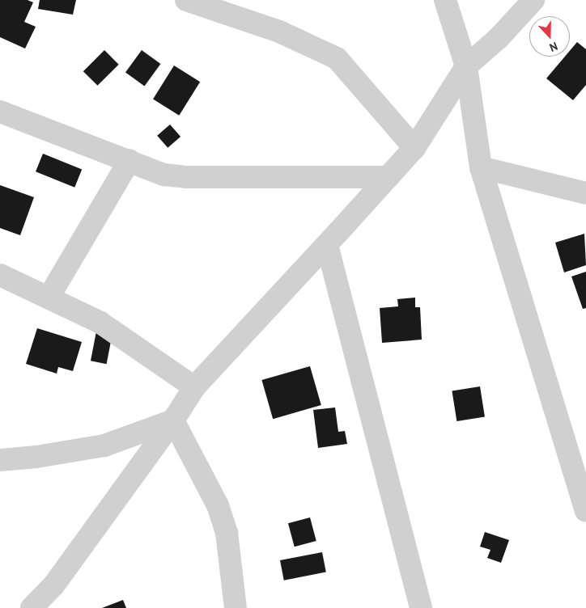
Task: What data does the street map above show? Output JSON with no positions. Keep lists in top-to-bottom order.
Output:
{
  "north": "bottom"
}
